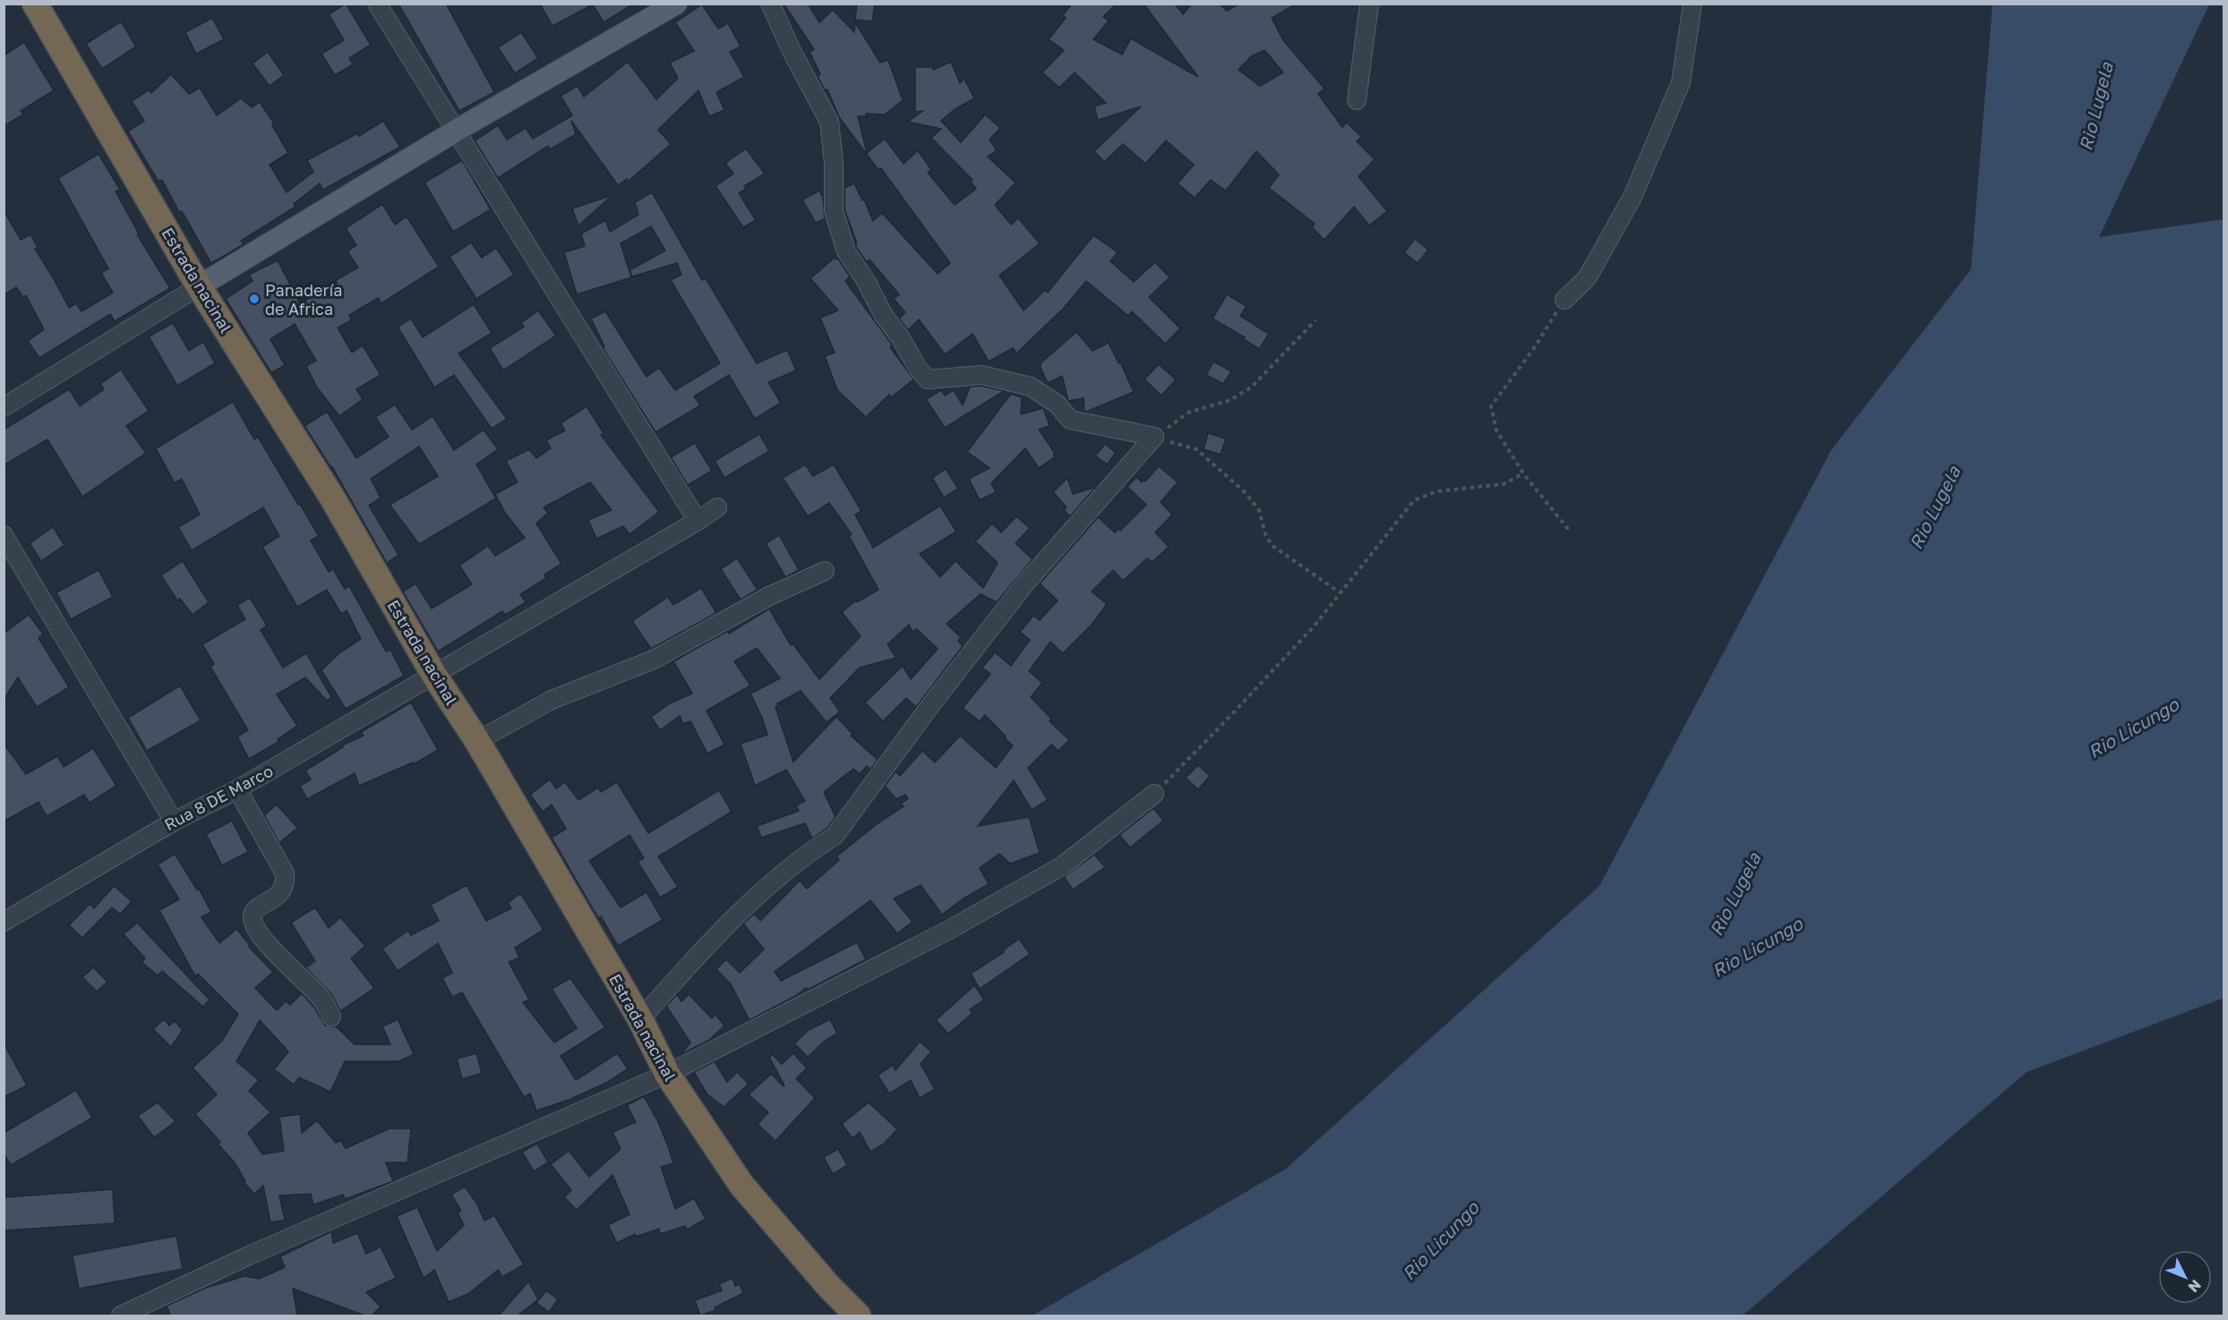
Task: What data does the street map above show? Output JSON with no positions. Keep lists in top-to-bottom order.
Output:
{
  "streets": {
    "highway": ["Estrada nacinal"],
    "street": ["Rua 8 DE Marco"]
  },
  "crossings": [
    ["Estrada nacinal", "Rua 8 DE Marco"]
  ],
  "water": ["Rio Lugela", "Rio Licungo"],
  "places": ["Panadería de Africa"],
  "north": "bottom right"
}
